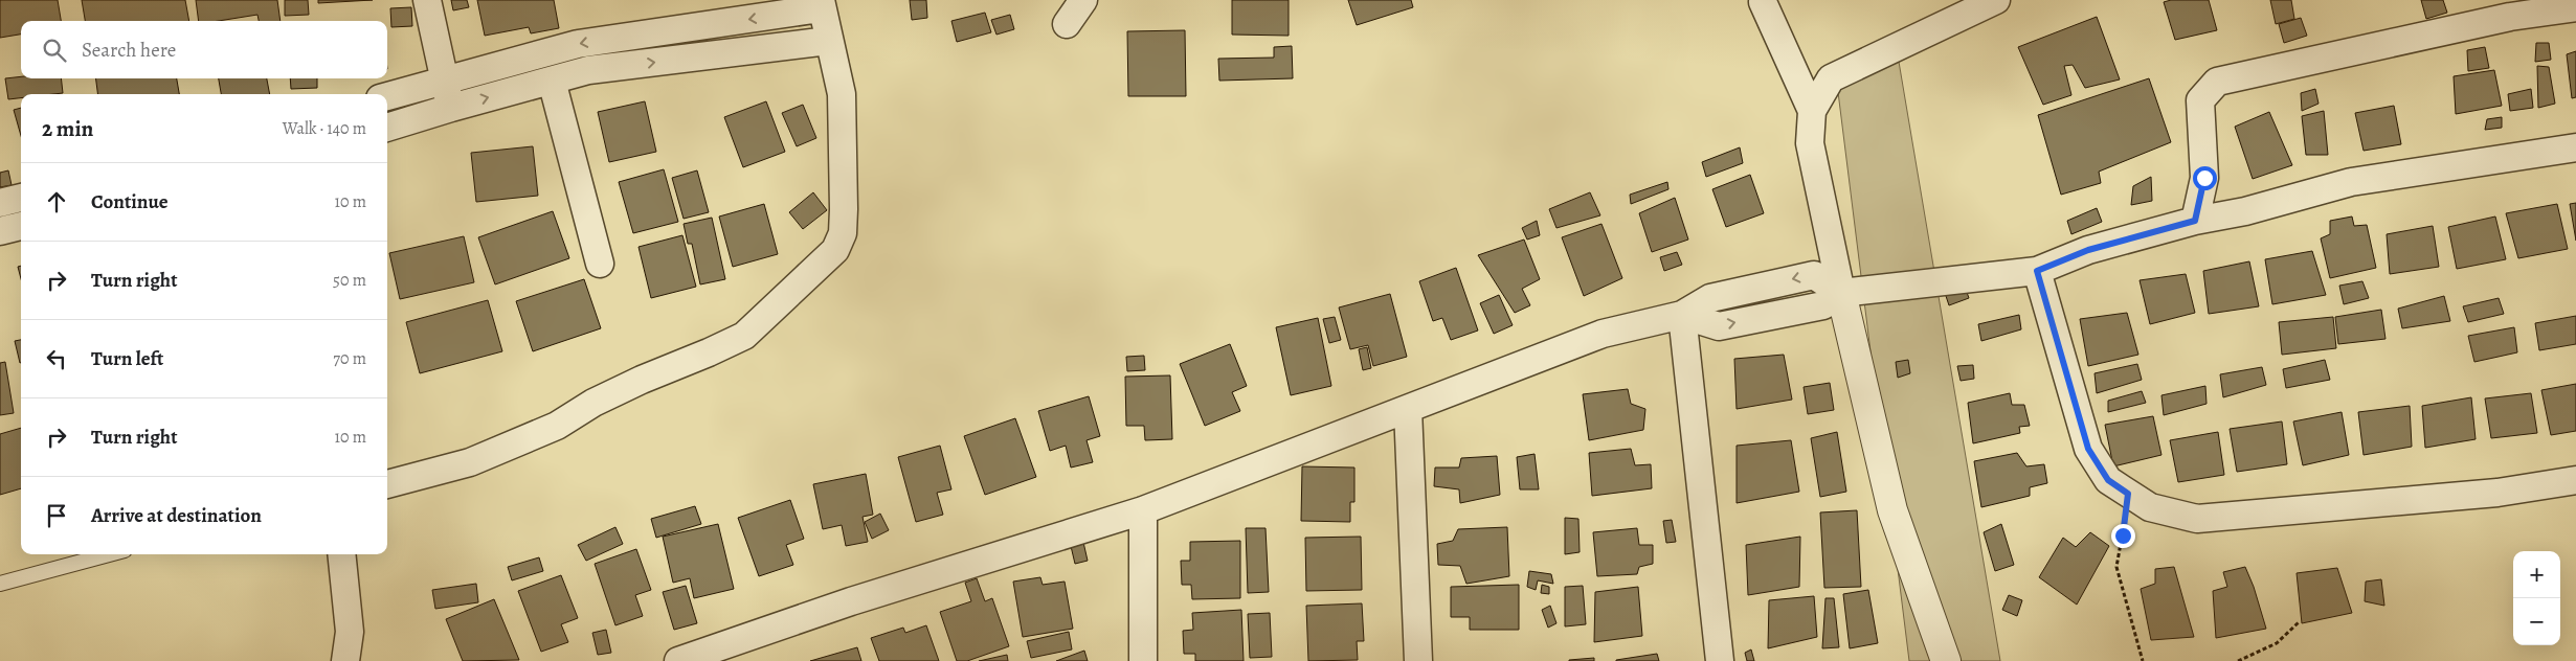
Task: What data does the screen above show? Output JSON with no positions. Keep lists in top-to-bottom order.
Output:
{
  "page": {
    "search": "Search here",
    "heading": ["2 min", "Walk · 140 m"],
    "list": [
      ["Continue", "10 m"],
      ["Turn right", "50 m"],
      ["Turn left", "70 m"],
      ["Turn right", "10 m"],
      "Arrive at destination"
    ],
    "map_buttons": ["+", "−"]
  }
}
